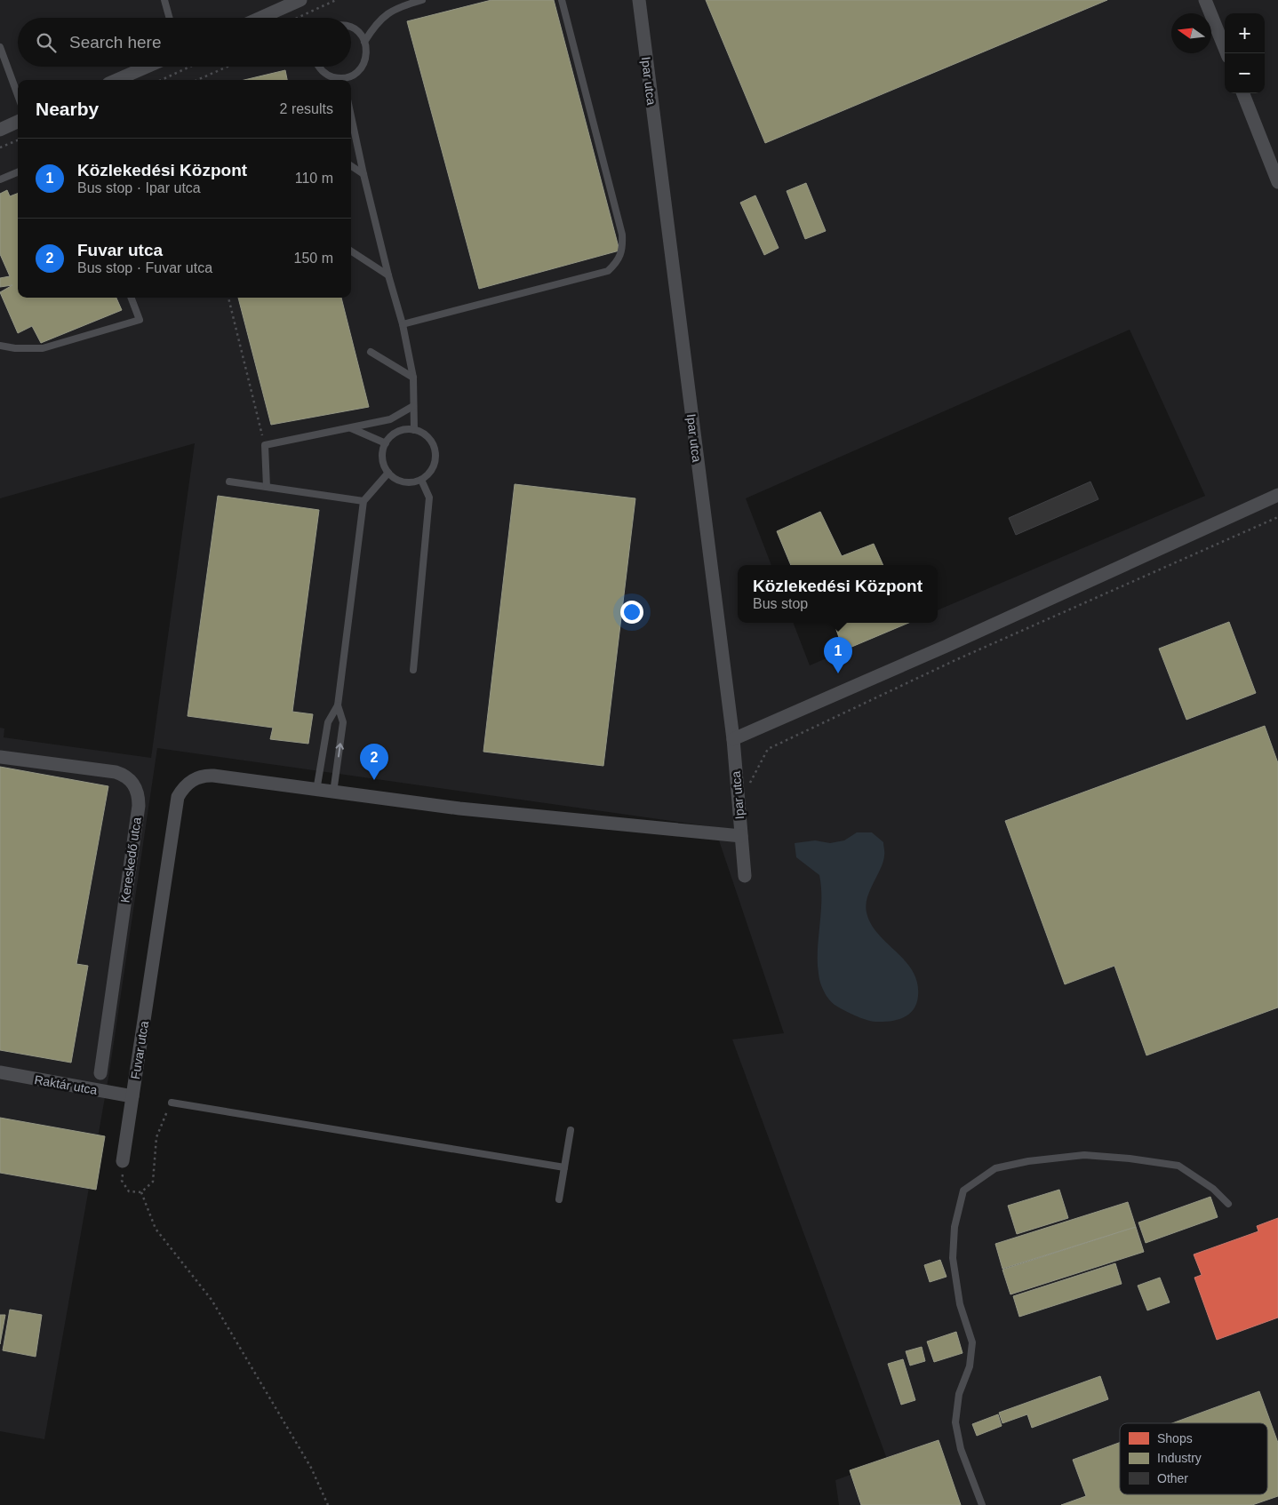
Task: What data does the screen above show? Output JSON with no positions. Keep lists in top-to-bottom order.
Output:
{
  "streets": {
    "street": [
      "Ipar utca",
      "Kereskedő utca",
      "Fuvar utca",
      "Raktár utca"
    ]
  },
  "crossings": [
    ["Ipar utca", "Fuvar utca"],
    ["Fuvar utca", "Raktár utca"]
  ],
  "legend": ["Shops", "Industry", "Other"],
  "north": "left",
  "page": {
    "map_buttons": ["+", "−"],
    "search": "Search here",
    "heading": ["Nearby", "2 results"],
    "list": [
      {
        "mark": "1",
        "name": "Közlekedési Központ",
        "note": "Bus stop · Ipar utca",
        "value": "110 m"
      },
      {
        "mark": "2",
        "name": "Fuvar utca",
        "note": "Bus stop · Fuvar utca",
        "value": "150 m"
      }
    ],
    "popup": ["Közlekedési Központ", "Bus stop"],
    "pins": ["1", "2"]
  }
}
